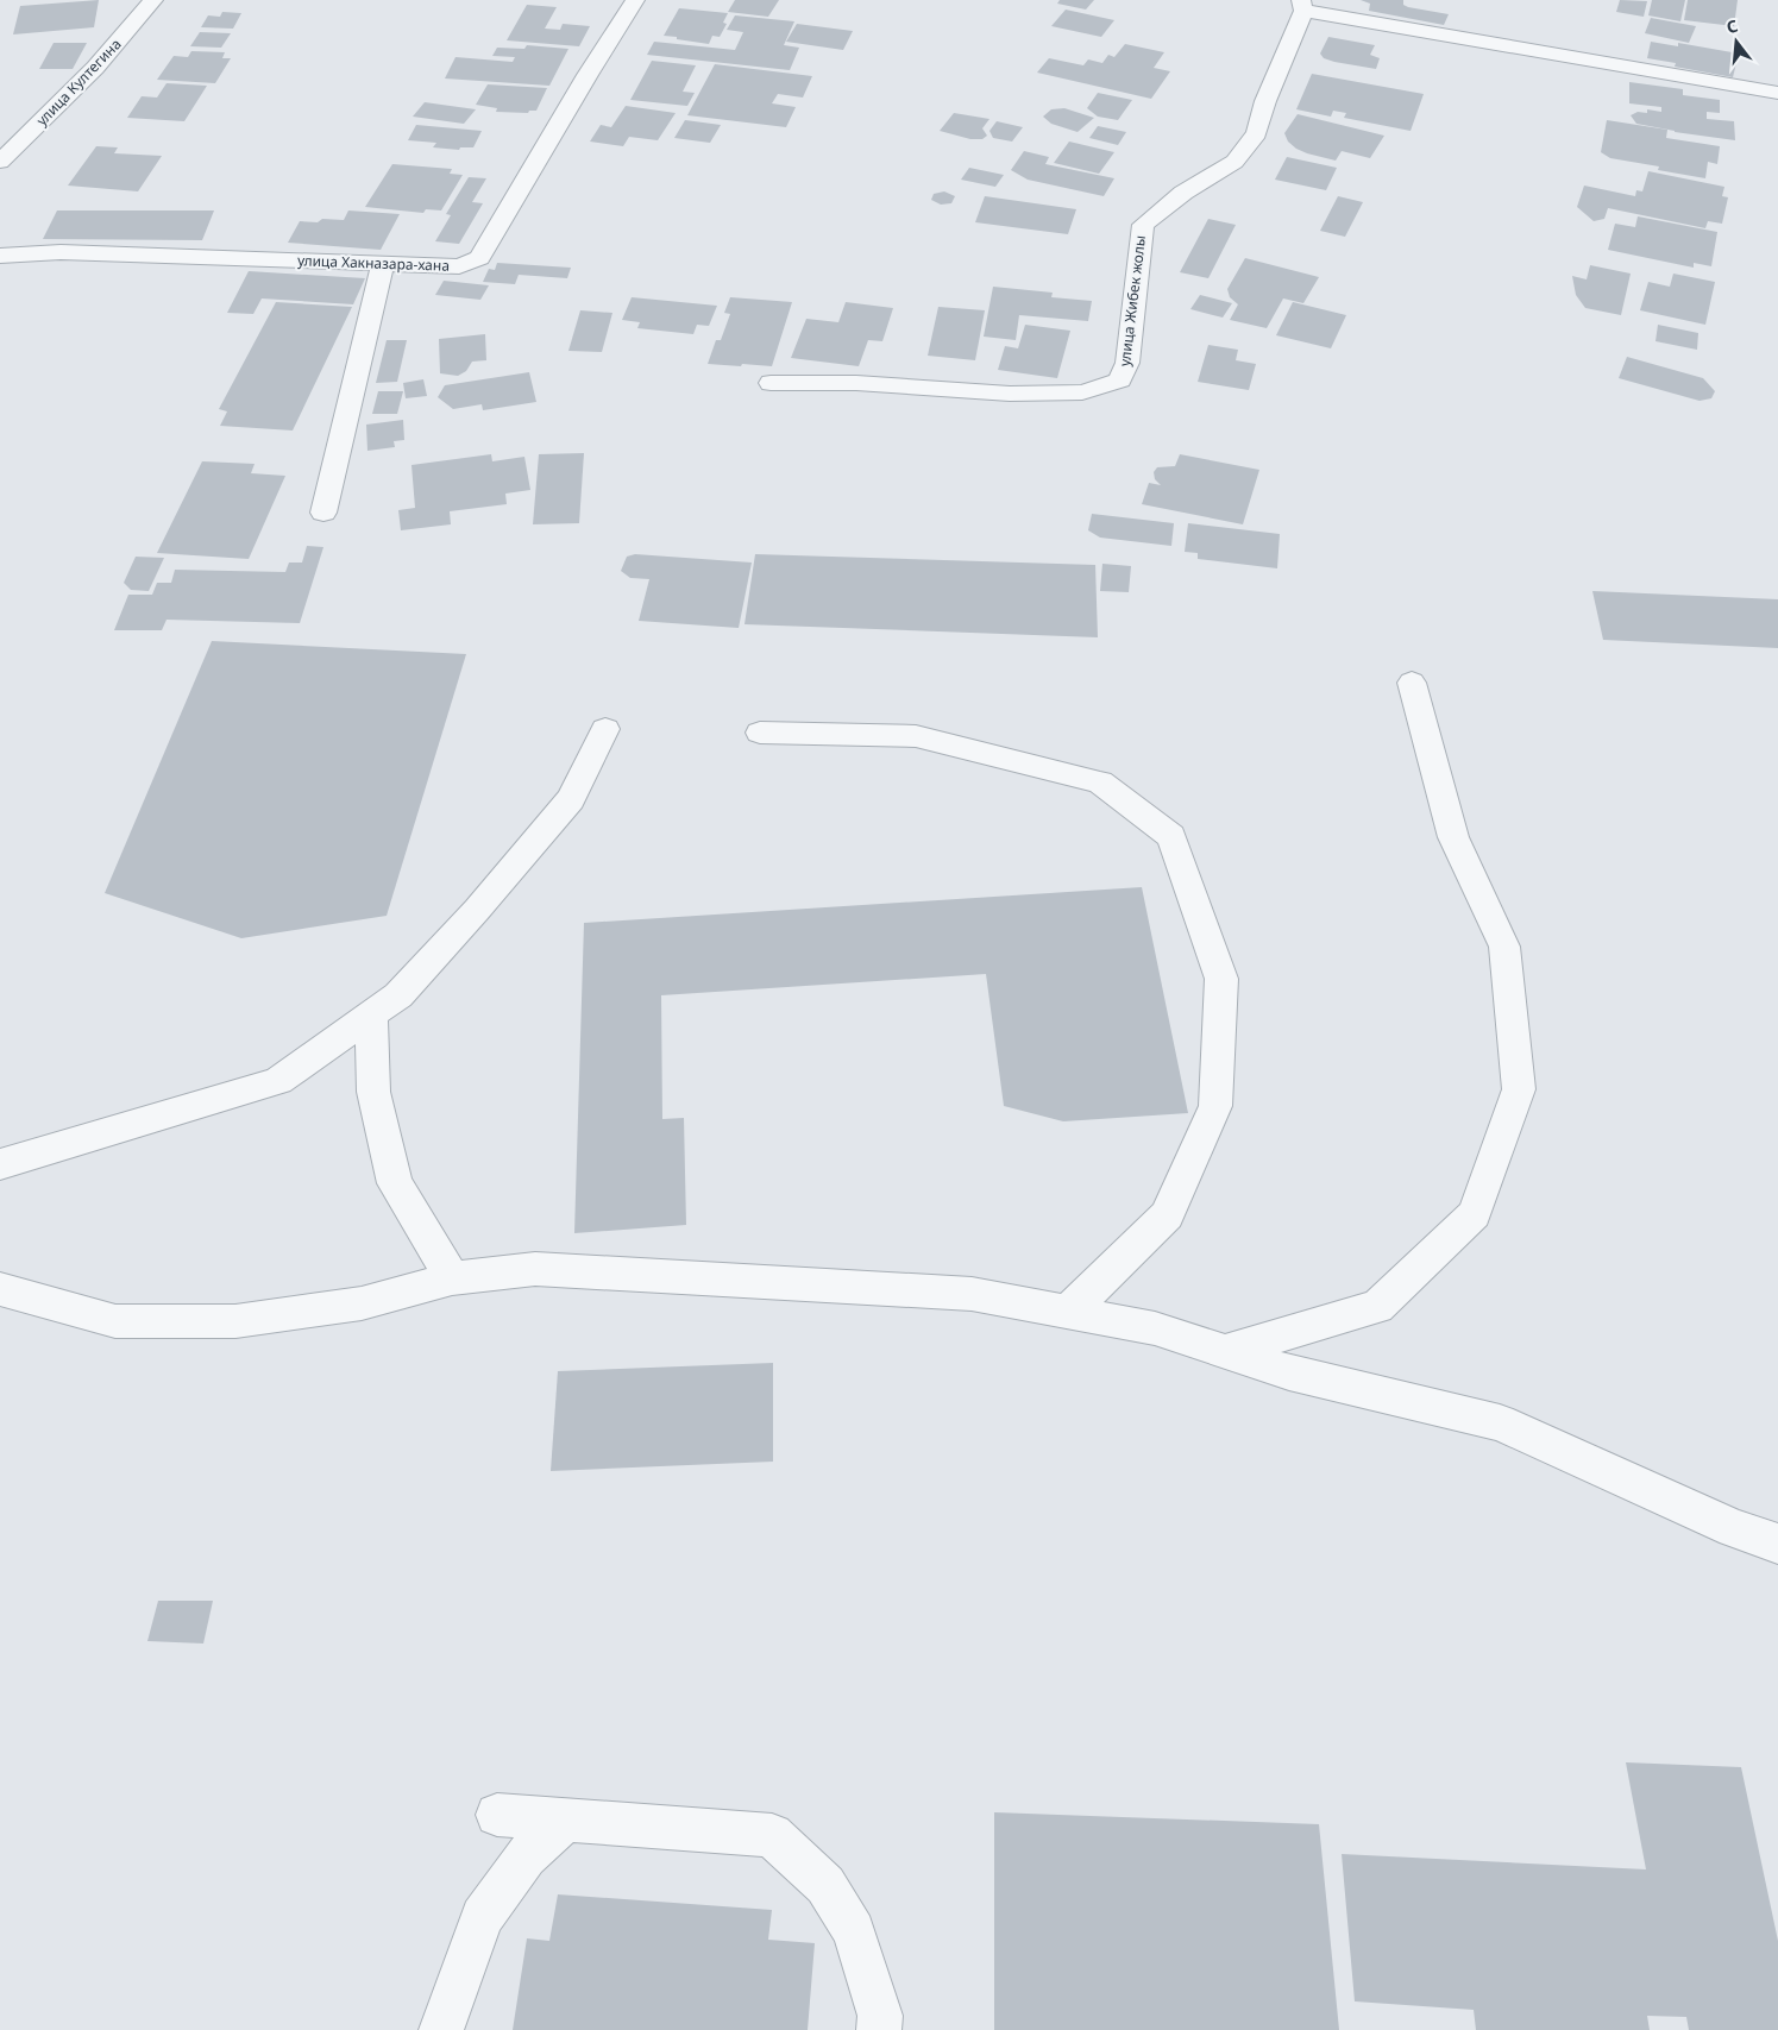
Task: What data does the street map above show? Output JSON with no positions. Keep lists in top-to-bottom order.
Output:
{
  "streets": {
    "street": ["улица Култегина", "улица Хакназара-хана", "улица Жибек жолы"]
  },
  "north": "top"
}
